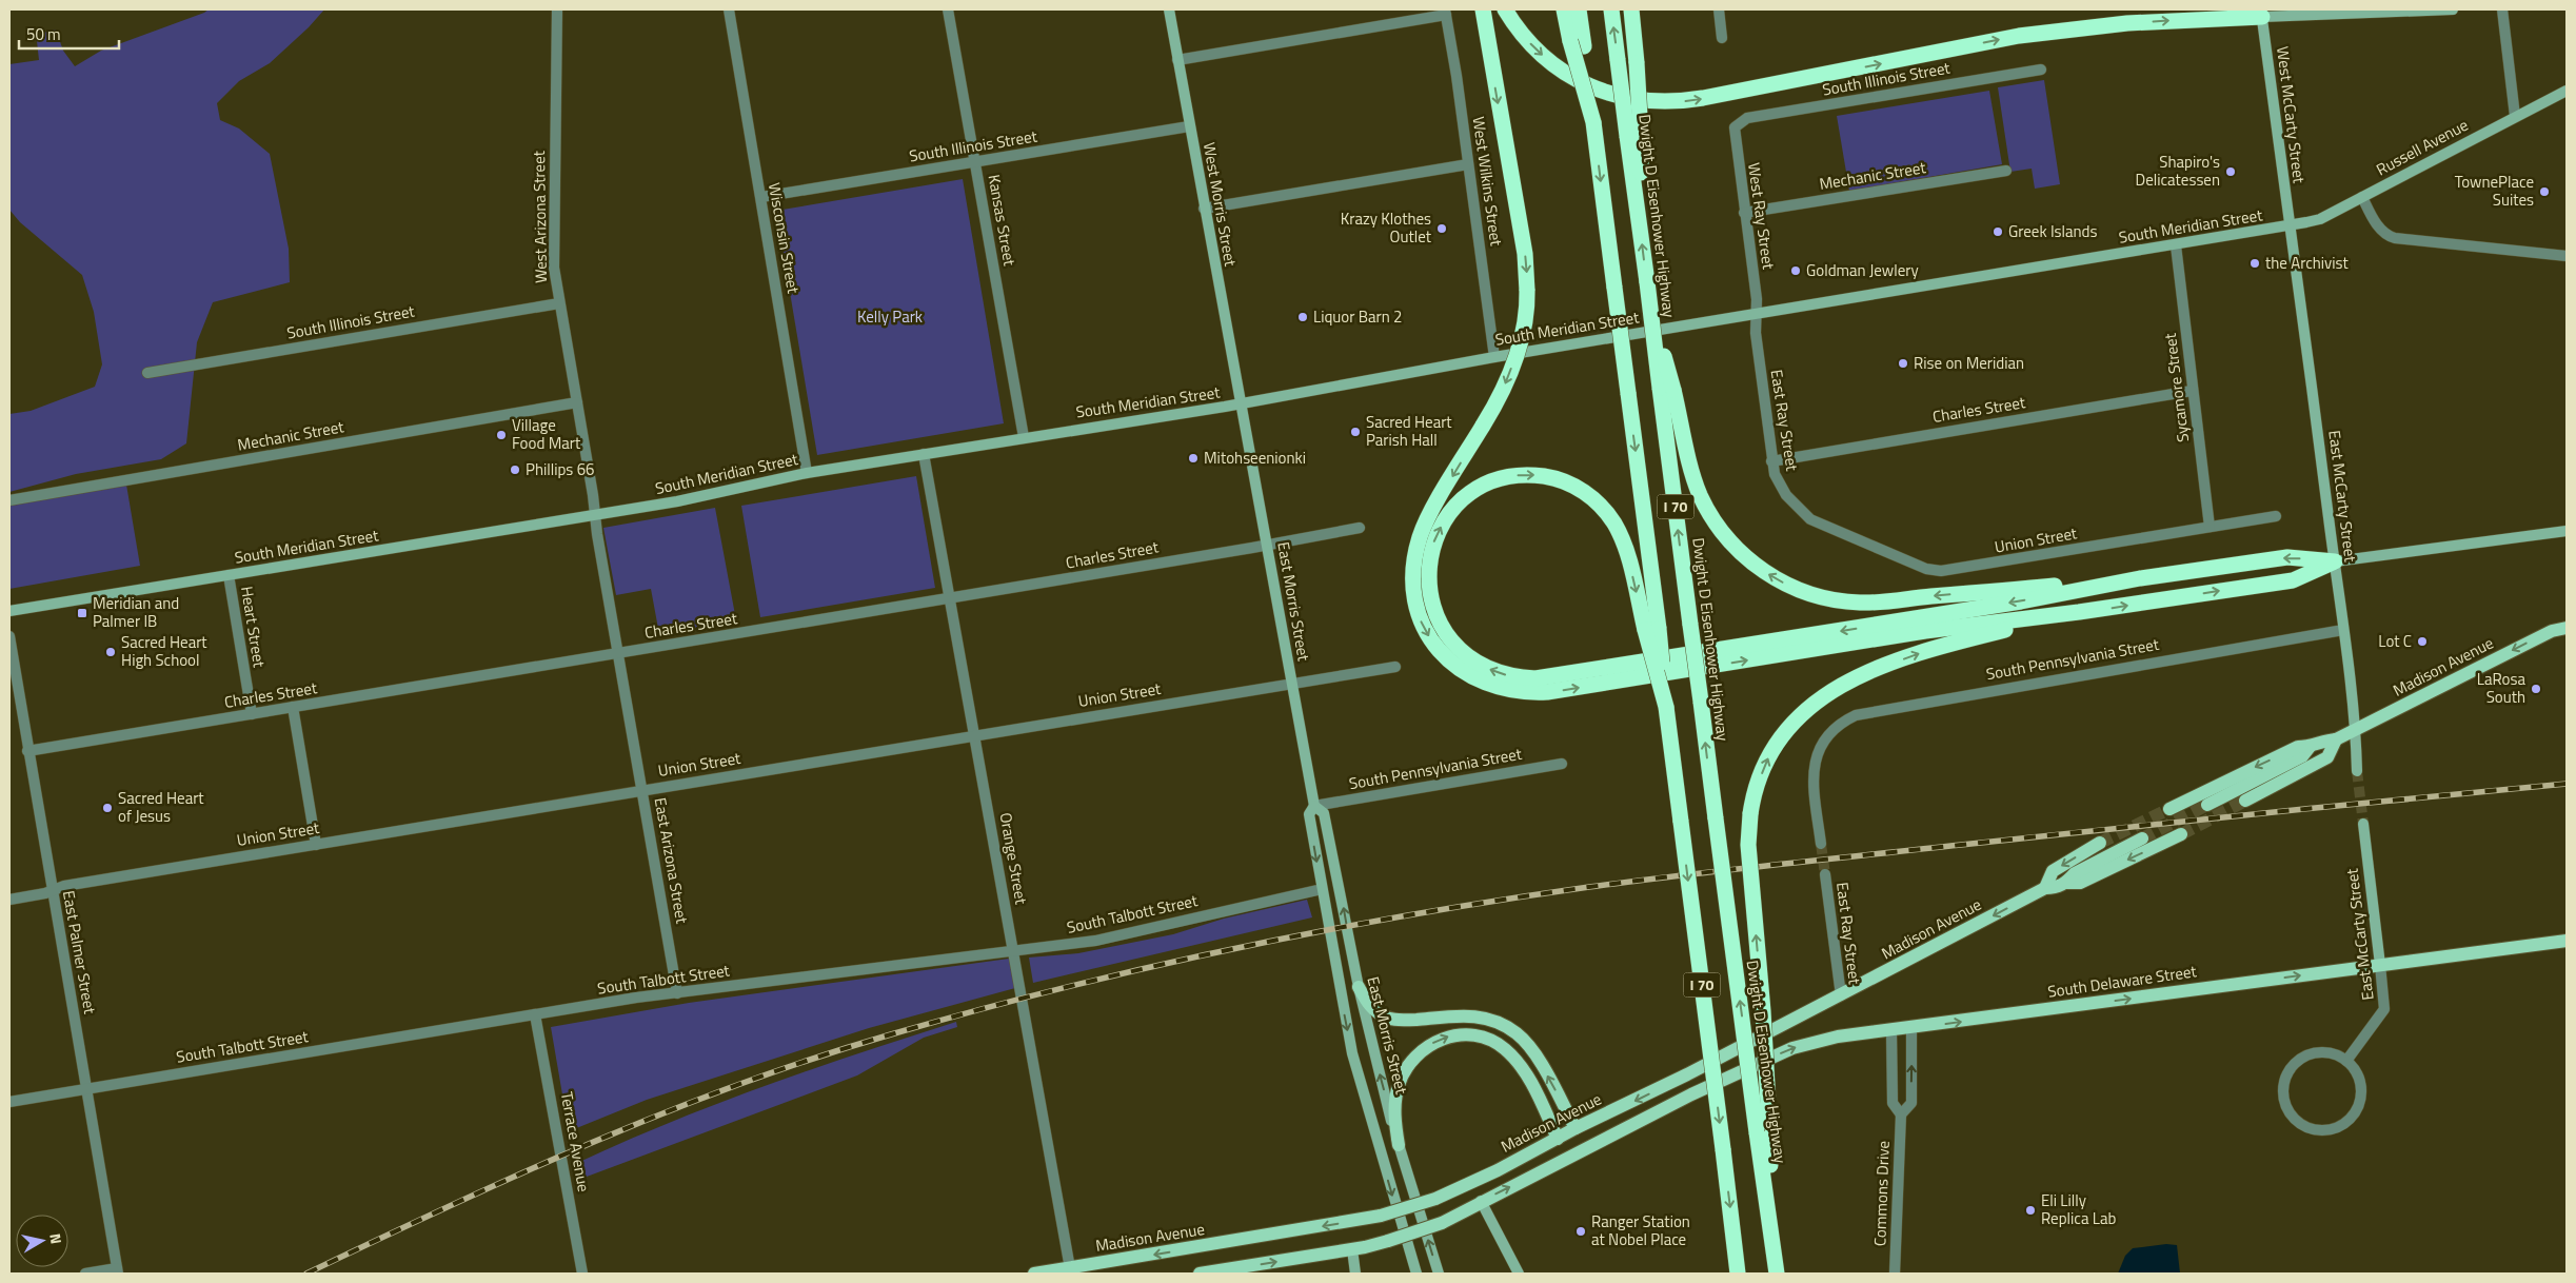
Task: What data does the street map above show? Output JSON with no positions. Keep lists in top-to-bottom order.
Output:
{
  "streets": {
    "highway": ["Dwight D Eisenhower Highway", "I 70"],
    "main road": [
      "West McCarty Street",
      "Russell Avenue",
      "West Morris Street",
      "South Meridian Street",
      "East McCarty Street",
      "East Morris Street",
      "Madison Avenue",
      "South Delaware Street"
    ],
    "street": [
      "South Illinois Street",
      "Mechanic Street",
      "West Wilkins Street",
      "West Ray Street",
      "West Arizona Street",
      "Kansas Street",
      "Wisconsin Street",
      "Sycamore Street",
      "Charles Street",
      "East Ray Street",
      "Union Street",
      "Heart Street",
      "South Pennsylvania Street",
      "Orange Street",
      "East Arizona Street",
      "South Talbott Street",
      "East Palmer Street",
      "Terrace Avenue",
      "Commons Drive"
    ]
  },
  "crossings": [
    ["South Illinois Street", "West Morris Street"],
    ["South Illinois Street", "West Ray Street"],
    ["South Illinois Street", "West Arizona Street"],
    ["South Illinois Street", "Kansas Street"],
    ["South Illinois Street", "Wisconsin Street"],
    ["West McCarty Street", "Russell Avenue"],
    ["West McCarty Street", "South Meridian Street"],
    ["West McCarty Street", "East McCarty Street"],
    ["Russell Avenue", "South Meridian Street"],
    ["Russell Avenue", "East McCarty Street"],
    ["Mechanic Street", "West Ray Street"],
    ["Mechanic Street", "West Arizona Street"],
    ["West Wilkins Street", "South Meridian Street"],
    ["West Morris Street", "South Meridian Street"],
    ["West Morris Street", "East Morris Street"],
    ["West Ray Street", "South Meridian Street"],
    ["West Ray Street", "East Ray Street"],
    ["West Arizona Street", "South Meridian Street"],
    ["West Arizona Street", "East Arizona Street"],
    ["Kansas Street", "South Meridian Street"],
    ["South Meridian Street", "Wisconsin Street"],
    ["South Meridian Street", "Sycamore Street"],
    ["South Meridian Street", "East Ray Street"],
    ["South Meridian Street", "East McCarty Street"],
    ["South Meridian Street", "East Morris Street"],
    ["South Meridian Street", "Heart Street"],
    ["South Meridian Street", "Orange Street"],
    ["South Meridian Street", "East Arizona Street"],
    ["Sycamore Street", "Charles Street"],
    ["Sycamore Street", "Union Street"],
    ["Charles Street", "East Ray Street"],
    ["Charles Street", "East Morris Street"],
    ["Charles Street", "Heart Street"],
    ["Charles Street", "Orange Street"],
    ["Charles Street", "East Arizona Street"],
    ["Charles Street", "East Palmer Street"],
    ["East Ray Street", "Union Street"],
    ["East Ray Street", "Madison Avenue"],
    ["East McCarty Street", "South Pennsylvania Street"],
    ["East McCarty Street", "Madison Avenue"],
    ["East McCarty Street", "South Delaware Street"],
    ["Union Street", "East Morris Street"],
    ["Union Street", "Orange Street"],
    ["Union Street", "East Arizona Street"],
    ["Union Street", "East Palmer Street"],
    ["East Morris Street", "South Pennsylvania Street"],
    ["East Morris Street", "South Talbott Street"],
    ["Madison Avenue", "Orange Street"],
    ["Orange Street", "South Talbott Street"],
    ["East Arizona Street", "South Talbott Street"],
    ["South Talbott Street", "East Palmer Street"],
    ["South Talbott Street", "Terrace Avenue"]
  ],
  "one_way": ["South Delaware Street"],
  "parks": ["Kelly Park"],
  "places": {
    "other": [
      "Shapiro's Delicatessen",
      "TownePlace Suites",
      "Krazy Klothes Outlet",
      "Greek Islands",
      "the Archivist",
      "Goldman Jewlery",
      "Liquor Barn 2",
      "Rise on Meridian",
      "Sacred Heart Parish Hall",
      "Village Food Mart",
      "Mitohseenionki",
      "Phillips 66",
      "Lot C",
      "Sacred Heart High School",
      "LaRosa South",
      "Sacred Heart of Jesus",
      "Eli Lilly Replica Lab",
      "Ranger Station at Nobel Place"
    ],
    "transit": ["Meridian and Palmer IB"]
  },
  "scale_bar": "50 m",
  "north": "right"
}
